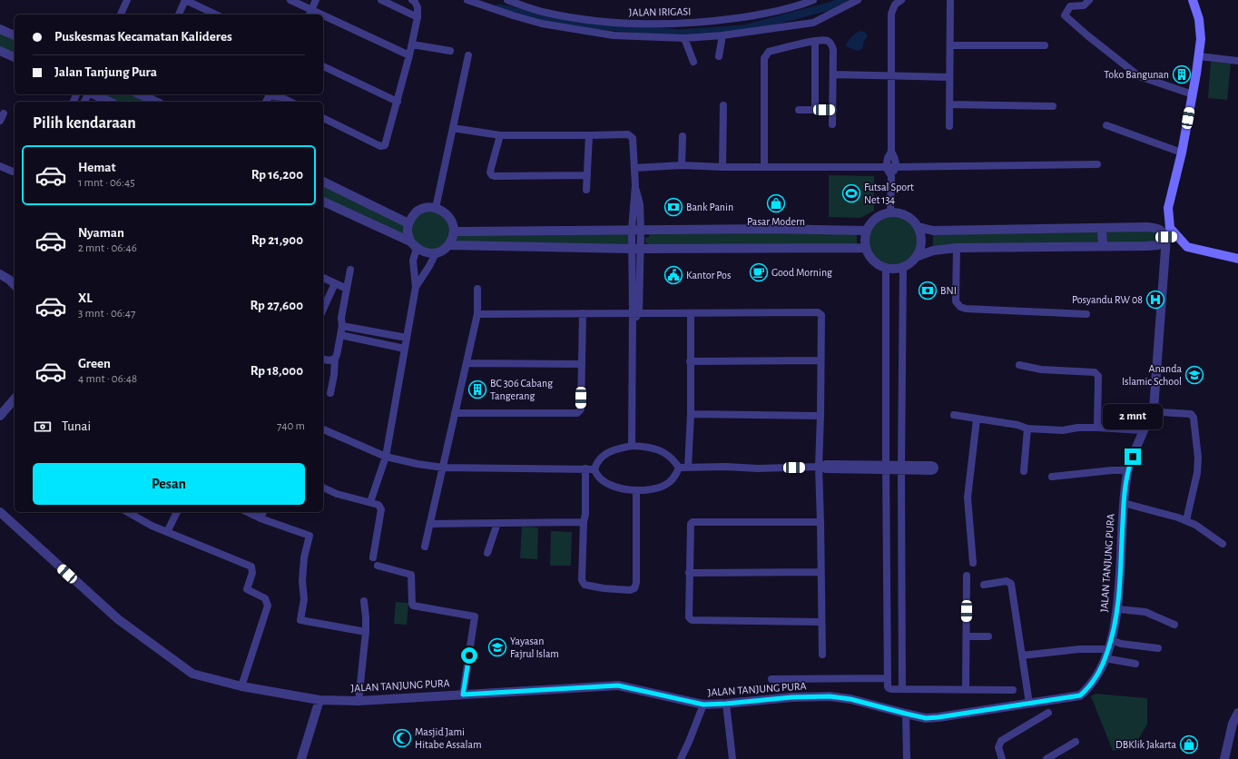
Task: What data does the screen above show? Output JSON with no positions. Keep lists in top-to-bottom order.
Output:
{
  "streets": {
    "street": ["JALAN IRIGASI", "JALAN TANJUNG PURA"]
  },
  "places": {
    "building": ["Toko Bangunan", "BC 306 Cabang Tangerang"],
    "sports": ["Futsal Sport Net 134"],
    "shop": ["Pasar Modern", "DBKlik Jakarta"],
    "bank": ["Bank Panin", "BNI"],
    "cafe": ["Good Morning"],
    "public building": ["Kantor Pos"],
    "hospital": ["Posyandu RW 08"],
    "school or university": ["Ananda Islamic School", "Yayasan Fajrul Islam"],
    "mosque": ["Masjid Jami Hitabe Assalam"]
  },
  "page": {
    "banner": ["Puskesmas Kecamatan Kalideres", "Jalan Tanjung Pura"],
    "heading": "Pilih kendaraan",
    "list": [
      {
        "name": "Hemat",
        "note": "1 mnt · 06:45",
        "value": "Rp 16,200"
      },
      {
        "name": "Nyaman",
        "note": "2 mnt · 06:46",
        "value": "Rp 21,900"
      },
      {
        "name": "XL",
        "note": "3 mnt · 06:47",
        "value": "Rp 27,600"
      },
      {
        "name": "Green",
        "note": "4 mnt · 06:48",
        "value": "Rp 18,000"
      }
    ],
    "bubble": "2 mnt",
    "pay": ["Tunai", "740 m"],
    "buttons": "Pesan"
  }
}
